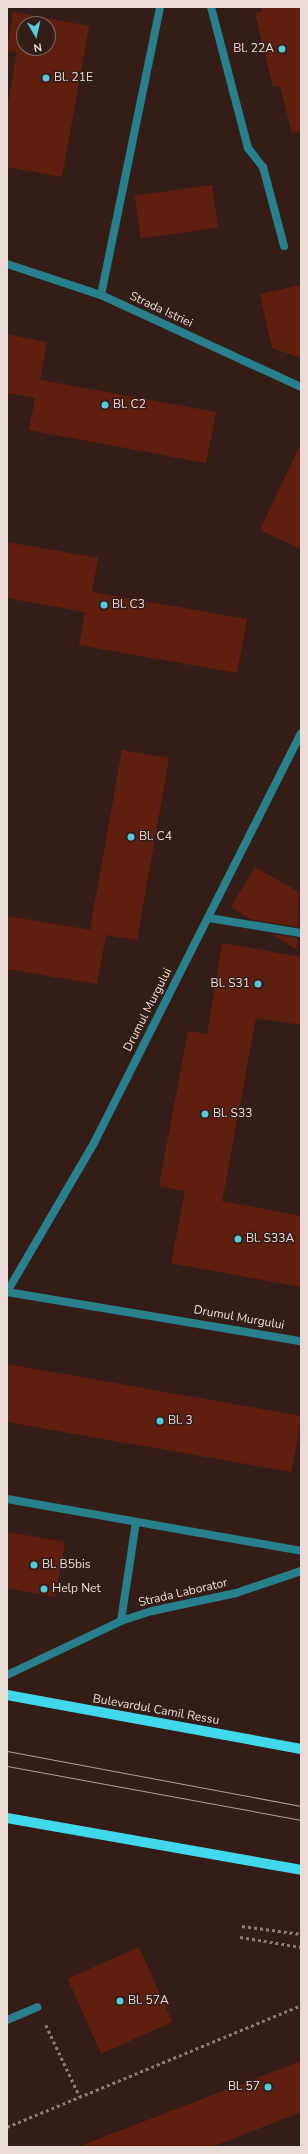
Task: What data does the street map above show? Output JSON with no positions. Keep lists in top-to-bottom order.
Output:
{
  "streets": {
    "main road": ["Bulevardul Camil Ressu"],
    "street": ["Strada Istriei", "Drumul Murgului", "Strada Laborator"]
  },
  "places": [
    "Bl. 22A",
    "Bl. 21E",
    "Bl. C2",
    "Bl. C3",
    "Bl. C4",
    "Bl. S31",
    "Bl. S33",
    "Bl. S33A",
    "Bl. 3",
    "Bl. B5bis",
    "Help Net",
    "Bl. 57A",
    "Bl. 57"
  ],
  "north": "bottom"
}
